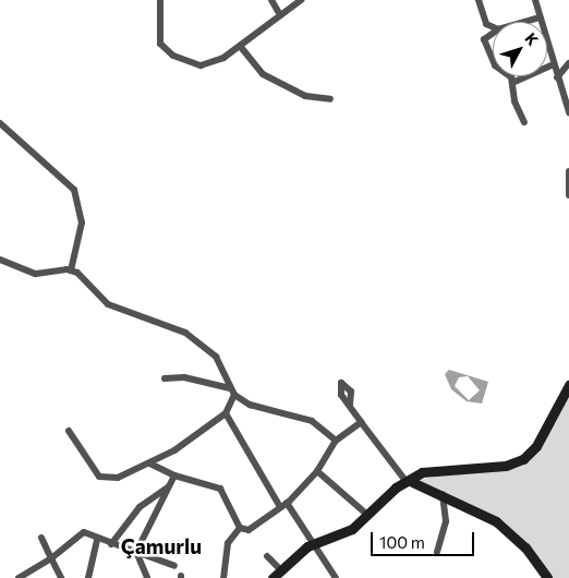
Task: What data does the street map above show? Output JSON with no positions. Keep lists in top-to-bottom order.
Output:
{
  "districts": ["Çamurlu"],
  "scale_bar": "100 m",
  "north": "top right"
}
